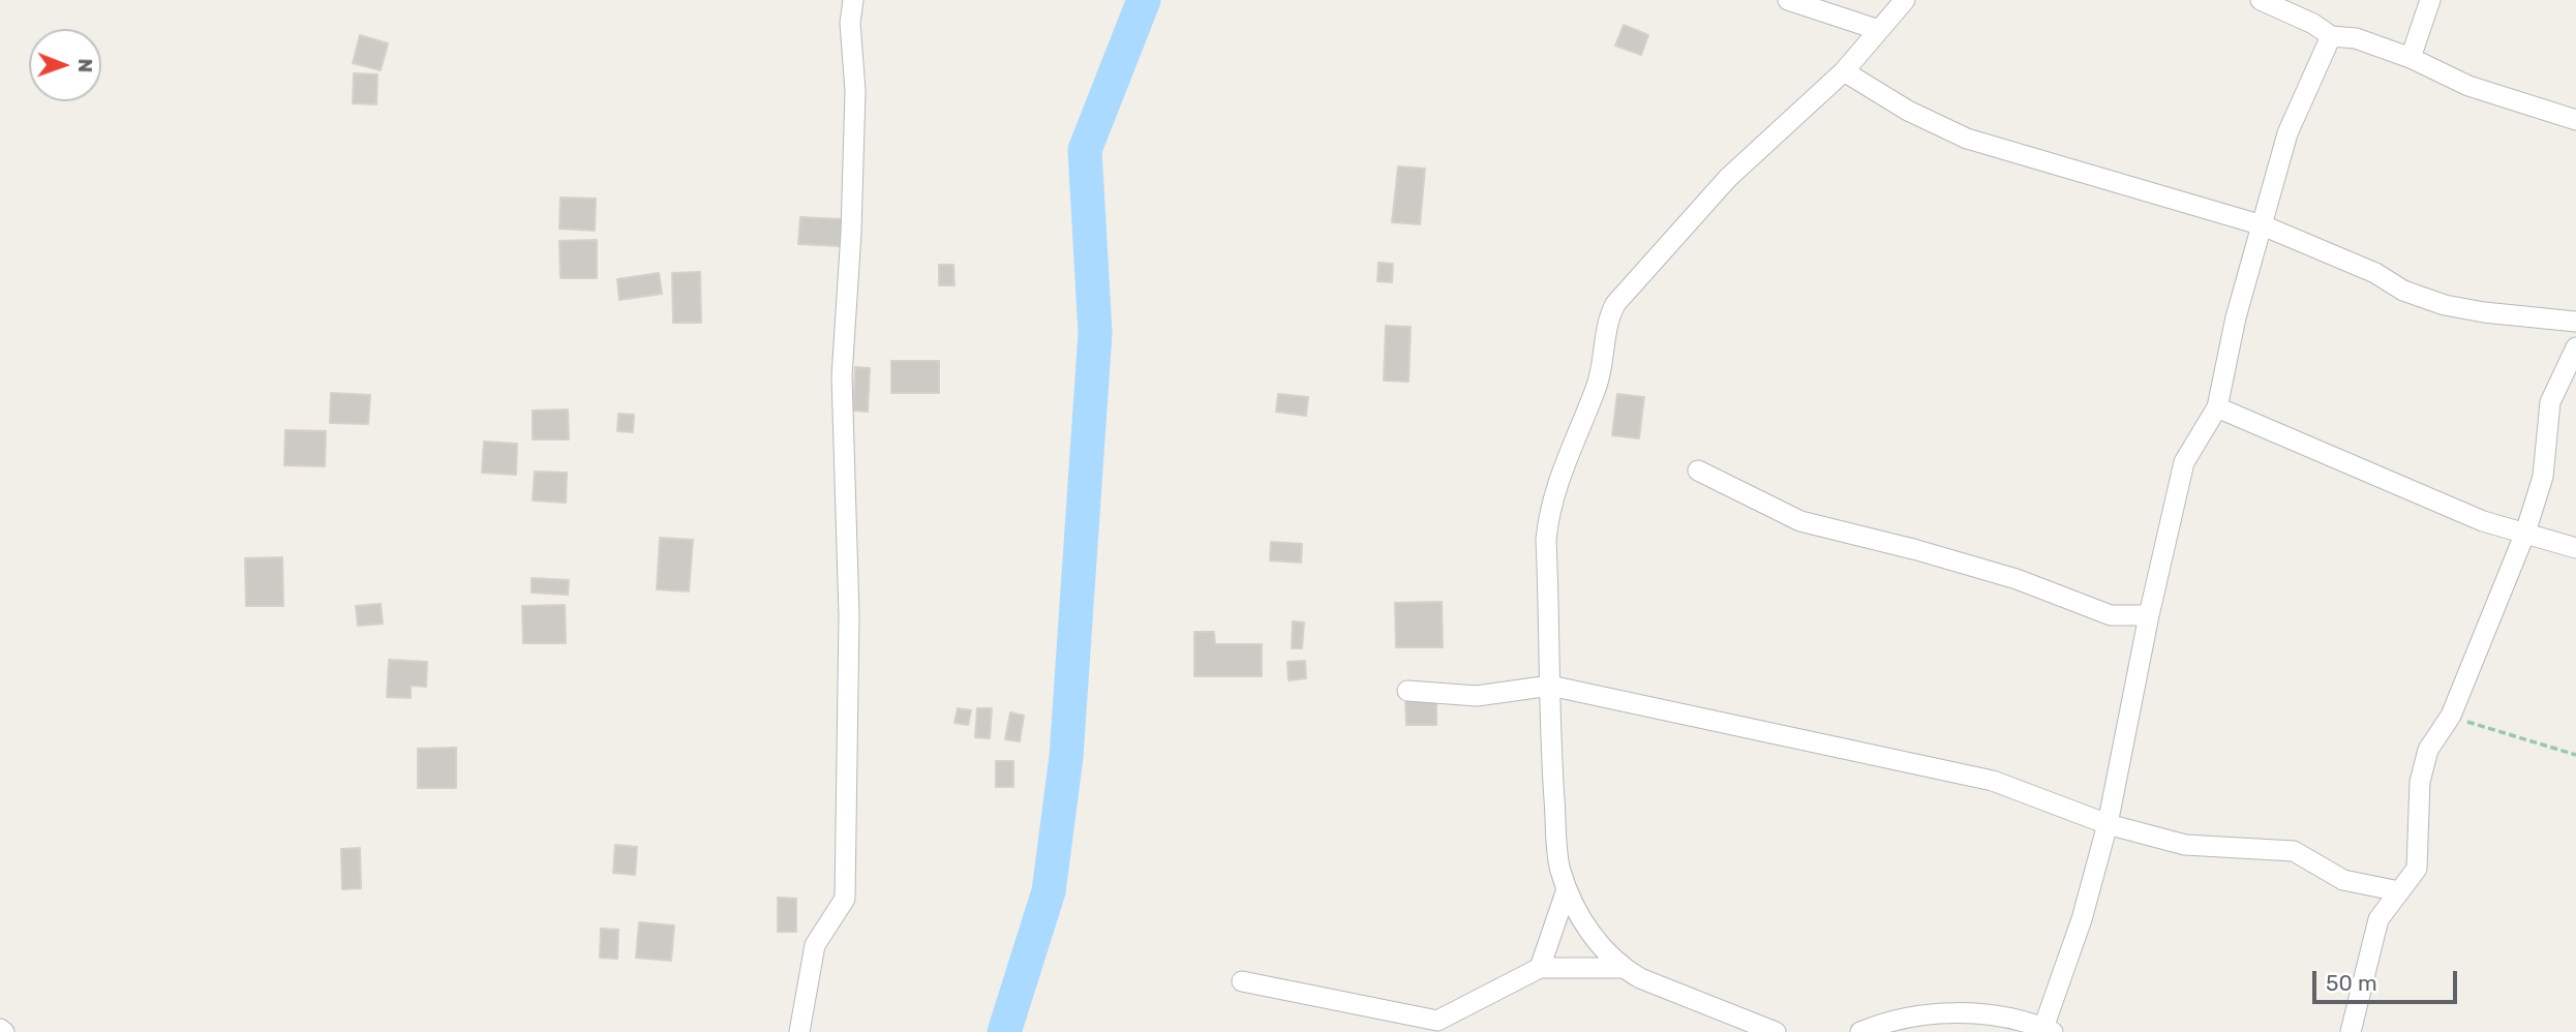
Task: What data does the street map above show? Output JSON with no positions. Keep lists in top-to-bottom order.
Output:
{
  "scale_bar": "50 m",
  "north": "right"
}
